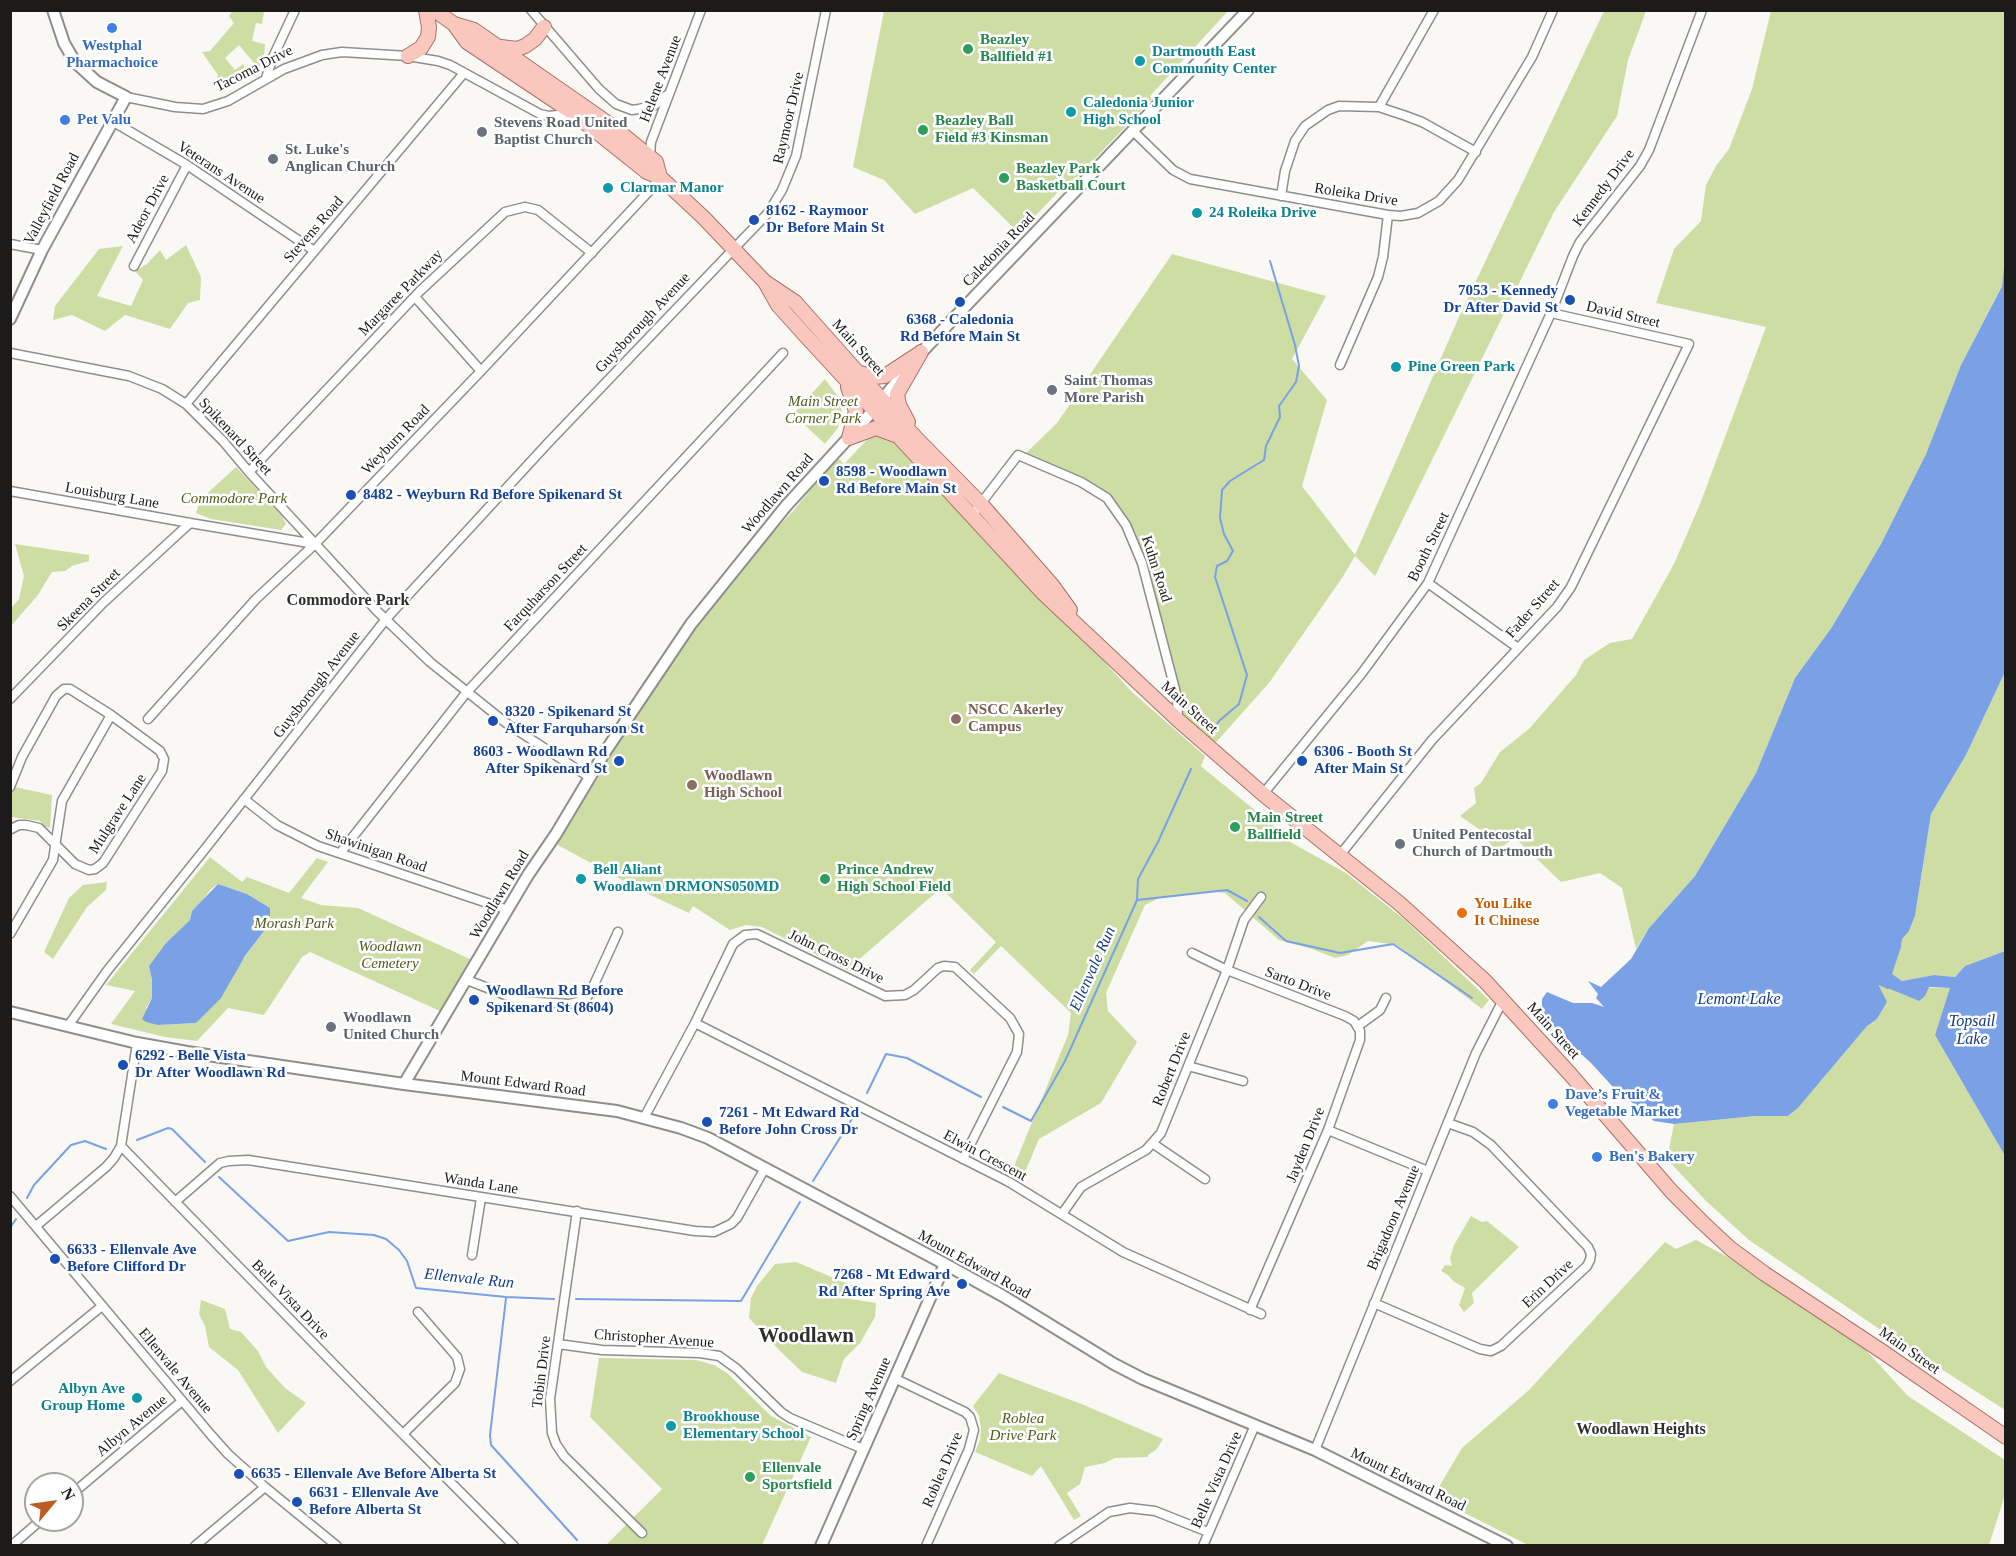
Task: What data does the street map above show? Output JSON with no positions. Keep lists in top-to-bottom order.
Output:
{
  "streets": {
    "main road": ["Main Street"],
    "street": [
      "Tacoma Drive",
      "Helene Avenue",
      "Raymoor Drive",
      "Veterans Avenue",
      "Kennedy Drive",
      "Roleika Drive",
      "Valleyfield Road",
      "Adeor Drive",
      "Stevens Road",
      "Caledonia Road",
      "Margaree Parkway",
      "David Street",
      "Guysborough Avenue",
      "Spikenard Street",
      "Weyburn Road",
      "Woodlawn Road",
      "Louisburg Lane",
      "Booth Street",
      "Kuhn Road",
      "Farquharson Street",
      "Skeena Street",
      "Fader Street",
      "Mulgrave Lane",
      "Shawinigan Road",
      "John Cross Drive",
      "Sarto Drive",
      "Robert Drive",
      "Mount Edward Road",
      "Jayden Drive",
      "Elwin Crescent",
      "Wanda Lane",
      "Brigadoon Avenue",
      "Erin Drive",
      "Belle Vista Drive",
      "Christopher Avenue",
      "Ellenvale Avenue",
      "Tobin Drive",
      "Spring Avenue",
      "Albyn Avenue",
      "Roblea Drive"
    ]
  },
  "crossings": [
    ["Tacoma Drive", "Valleyfield Road"],
    ["Tacoma Drive", "Stevens Road"],
    ["Tacoma Drive", "Main Street"],
    ["Helene Avenue", "Main Street"],
    ["Raymoor Drive", "Guysborough Avenue"],
    ["Raymoor Drive", "Main Street"],
    ["Veterans Avenue", "Valleyfield Road"],
    ["Veterans Avenue", "Adeor Drive"],
    ["Veterans Avenue", "Stevens Road"],
    ["Kennedy Drive", "David Street"],
    ["Kennedy Drive", "Booth Street"],
    ["Roleika Drive", "Caledonia Road"],
    ["Stevens Road", "Spikenard Street"],
    ["Caledonia Road", "Main Street"],
    ["Caledonia Road", "Woodlawn Road"],
    ["Margaree Parkway", "Spikenard Street"],
    ["Margaree Parkway", "Weyburn Road"],
    ["David Street", "Booth Street"],
    ["David Street", "Fader Street"],
    ["Guysborough Avenue", "Main Street"],
    ["Guysborough Avenue", "Spikenard Street"],
    ["Guysborough Avenue", "Shawinigan Road"],
    ["Main Street", "Weyburn Road"],
    ["Main Street", "Woodlawn Road"],
    ["Main Street", "Booth Street"],
    ["Main Street", "Kuhn Road"],
    ["Main Street", "Fader Street"],
    ["Main Street", "Brigadoon Avenue"],
    ["Spikenard Street", "Weyburn Road"],
    ["Spikenard Street", "Woodlawn Road"],
    ["Spikenard Street", "Louisburg Lane"],
    ["Spikenard Street", "Farquharson Street"],
    ["Weyburn Road", "Louisburg Lane"],
    ["Woodlawn Road", "Shawinigan Road"],
    ["Woodlawn Road", "Mount Edward Road"],
    ["Louisburg Lane", "Skeena Street"],
    ["Farquharson Street", "Shawinigan Road"],
    ["John Cross Drive", "Mount Edward Road"],
    ["John Cross Drive", "Elwin Crescent"],
    ["Sarto Drive", "Robert Drive"],
    ["Sarto Drive", "Jayden Drive"],
    ["Robert Drive", "Elwin Crescent"],
    ["Mount Edward Road", "Wanda Lane"],
    ["Mount Edward Road", "Brigadoon Avenue"],
    ["Mount Edward Road", "Belle Vista Drive"],
    ["Mount Edward Road", "Spring Avenue"],
    ["Jayden Drive", "Elwin Crescent"],
    ["Wanda Lane", "Belle Vista Drive"],
    ["Wanda Lane", "Tobin Drive"],
    ["Brigadoon Avenue", "Erin Drive"],
    ["Christopher Avenue", "Tobin Drive"],
    ["Christopher Avenue", "Spring Avenue"],
    ["Ellenvale Avenue", "Albyn Avenue"],
    ["Spring Avenue", "Roblea Drive"]
  ],
  "districts": ["Commodore Park", "Woodlawn", "Woodlawn Heights"],
  "water": ["Ellenvale Run", "Lemont Lake", "Topsail Lake"],
  "parks": [
    "Main Street Corner Park",
    "Commodore Park",
    "Morash Park",
    "Woodlawn Cemetery",
    "Roblea Drive Park"
  ],
  "places": [
    "Westphal Pharmachoice",
    "Beazley Ballfield #1",
    "Dartmouth East Community Center",
    "Caledonia Junior High School",
    "Pet Valu",
    "Beazley Ball Field #3 Kinsman",
    "Stevens Road United Baptist Church",
    "St. Luke's Anglican Church",
    "Beazley Park Basketball Court",
    "Clarmar Manor",
    "24 Roleika Drive",
    "8162 - Raymoor Dr Before Main St",
    "7053 - Kennedy Dr After David St",
    "6368 - Caledonia Rd Before Main St",
    "Pine Green Park",
    "Saint Thomas More Parish",
    "8598 - Woodlawn Rd Before Main St",
    "8482 - Weyburn Rd Before Spikenard St",
    "NSCC Akerley Campus",
    "8320 - Spikenard St After Farquharson St",
    "8603 - Woodlawn Rd After Spikenard St",
    "6306 - Booth St After Main St",
    "Woodlawn High School",
    "Main Street Ballfield",
    "United Pentecostal Church of Dartmouth",
    "Bell Aliant Woodlawn DRMONS050MD",
    "Prince Andrew High School Field",
    "You Like It Chinese",
    "Woodlawn Rd Before Spikenard St (8604)",
    "Woodlawn United Church",
    "6292 - Belle Vista Dr After Woodlawn Rd",
    "Dave’s Fruit & Vegetable Market",
    "7261 - Mt Edward Rd Before John Cross Dr",
    "Ben's Bakery",
    "6633 - Ellenvale Ave Before Clifford Dr",
    "7268 - Mt Edward Rd After Spring Ave",
    "Albyn Ave Group Home",
    "Brookhouse Elementary School",
    "6635 - Ellenvale Ave Before Alberta St",
    "Ellenvale Sportsfield",
    "6631 - Ellenvale Ave Before Alberta St"
  ],
  "north": "top right"
}
